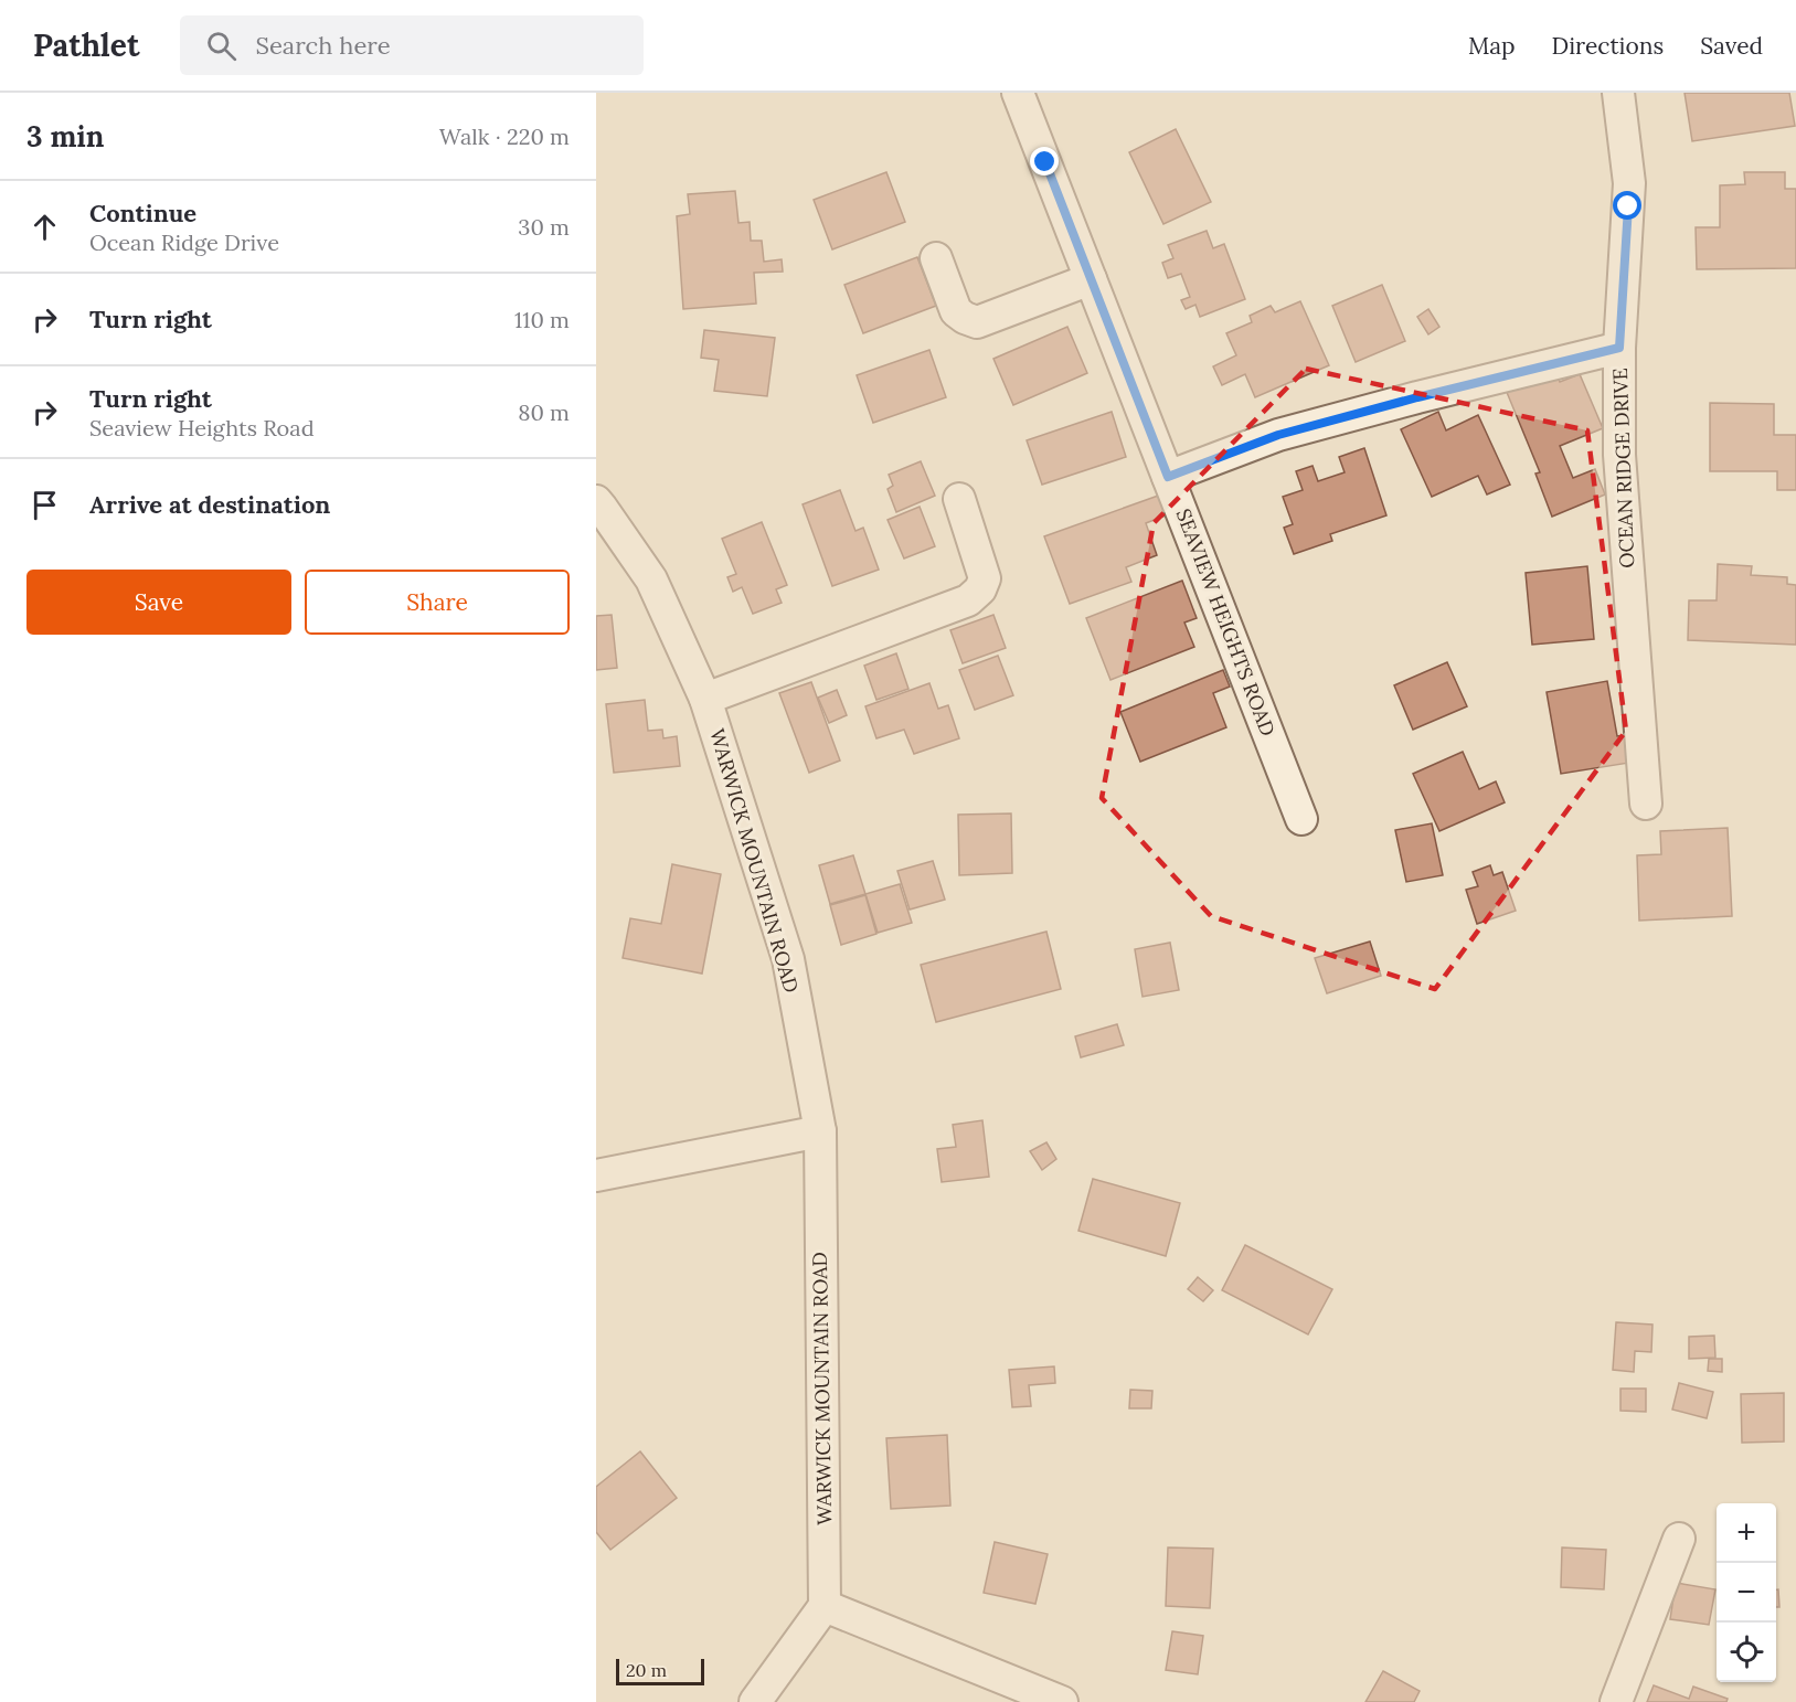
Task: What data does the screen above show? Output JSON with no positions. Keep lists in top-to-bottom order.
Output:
{
  "streets": {
    "street": ["OCEAN RIDGE DRIVE", "SEAVIEW HEIGHTS ROAD", "WARWICK MOUNTAIN ROAD"]
  },
  "scale_bar": "20 m",
  "page": {
    "header": "Pathlet",
    "search": "Search here",
    "nav": ["Map", "Directions", "Saved"],
    "heading": ["3 min", "Walk · 220 m"],
    "list": [
      ["Continue", "Ocean Ridge Drive", "30 m"],
      ["Turn right", "110 m"],
      ["Turn right", "Seaview Heights Road", "80 m"],
      "Arrive at destination"
    ],
    "buttons": ["Save", "Share"],
    "map_buttons": ["+", "−"],
    "scale": "20 m"
  }
}
